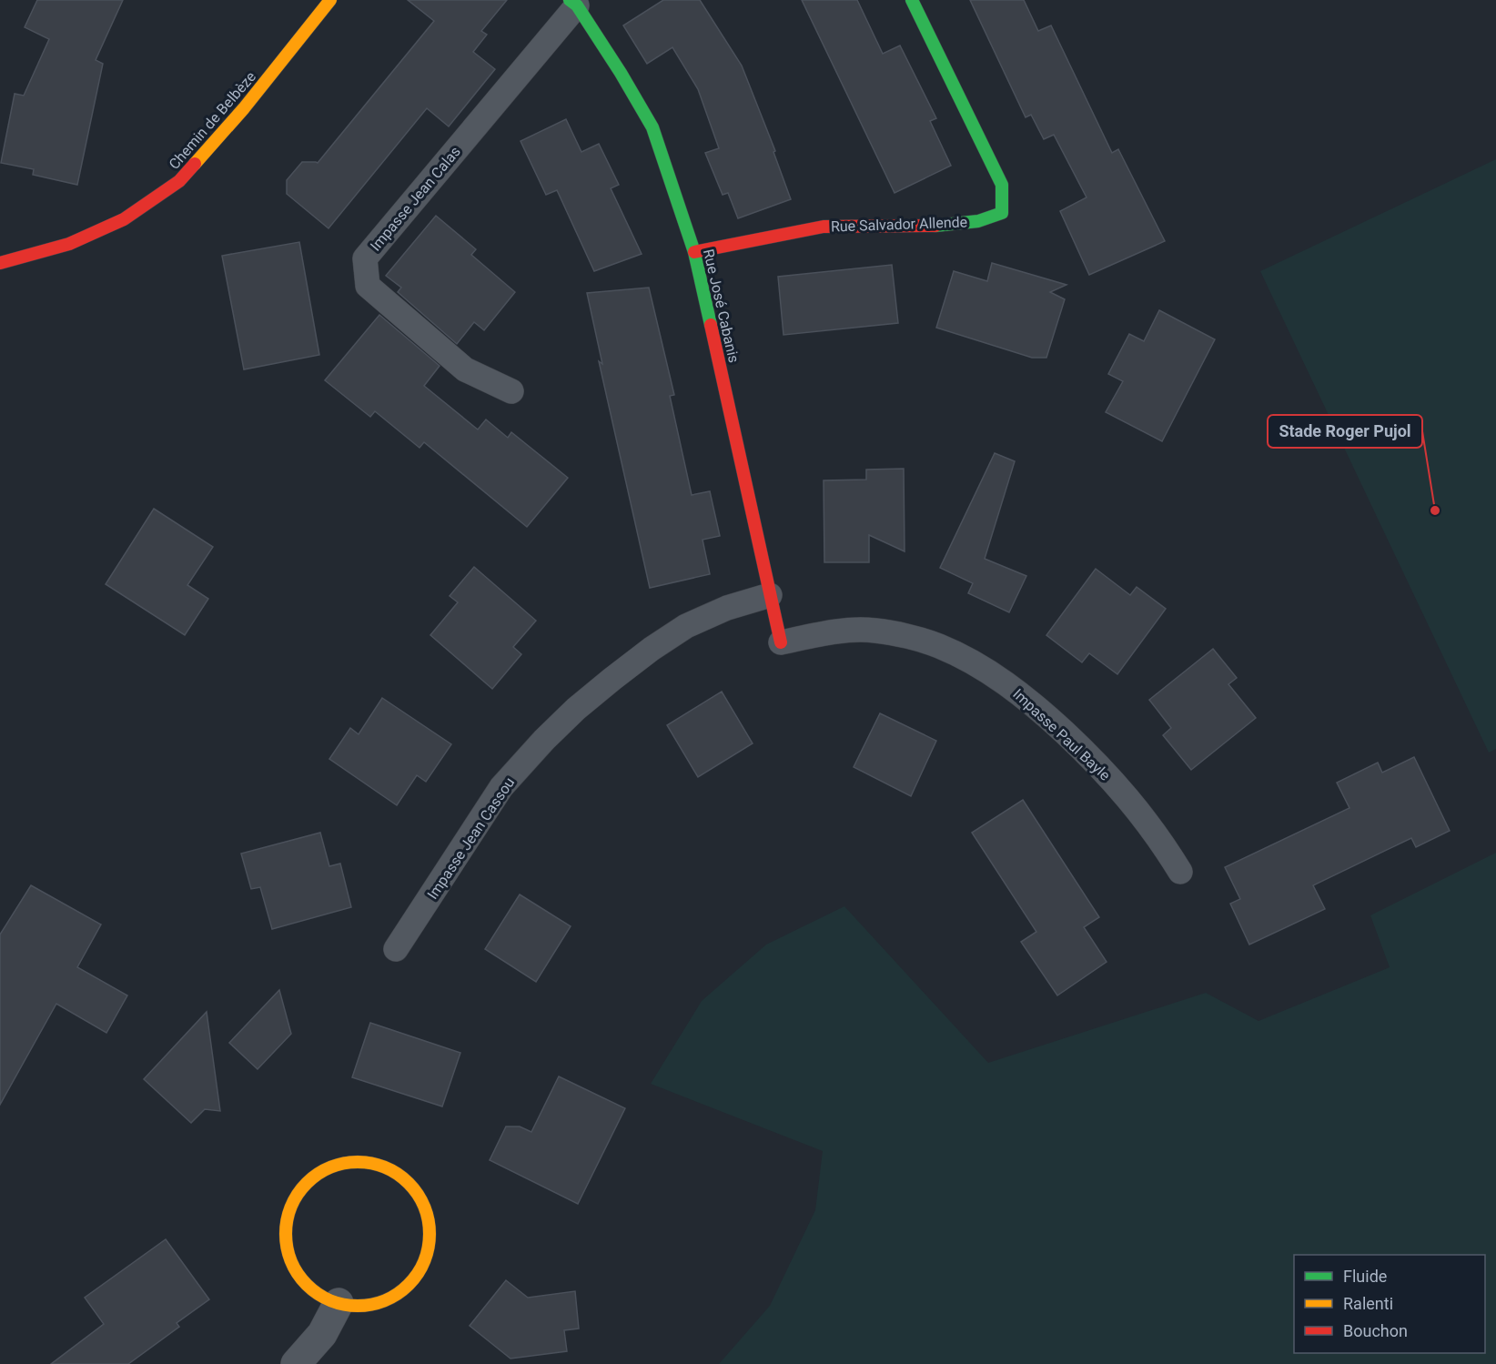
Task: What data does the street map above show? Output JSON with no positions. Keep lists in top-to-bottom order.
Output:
{
  "streets": {
    "street": ["Chemin de Belbèze", "Rue Salvador Allende", "Rue José Cabanis"],
    "lane": ["Impasse Jean Calas", "Impasse Paul Bayle", "Impasse Jean Cassou"]
  },
  "crossings": [
    ["Impasse Jean Calas", "Rue José Cabanis"],
    ["Rue Salvador Allende", "Rue José Cabanis"],
    ["Rue José Cabanis", "Impasse Paul Bayle"],
    ["Rue José Cabanis", "Impasse Jean Cassou"]
  ],
  "places": ["Stade Roger Pujol"],
  "legend": ["Fluide", "Ralenti", "Bouchon"]
}
